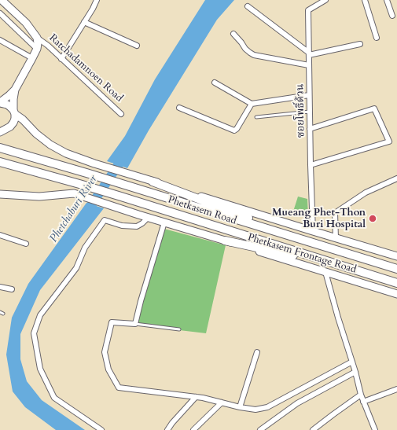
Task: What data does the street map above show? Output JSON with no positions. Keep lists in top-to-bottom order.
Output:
{
  "streets": {
    "highway": ["Phetkasem Road"],
    "main road": ["Ratchadamnoen Road", "Phetkasem Frontage Road"],
    "street": ["ซอยโพธิ์ด้วน"]
  },
  "water": ["Phetchaburi River"],
  "places": ["Mueang Phet-Thon Buri Hospital"]
}
